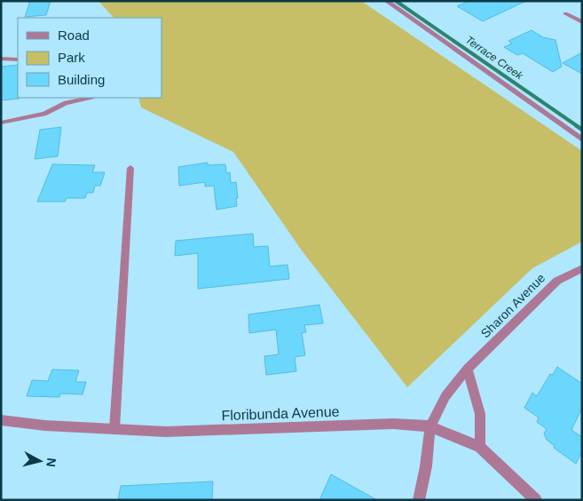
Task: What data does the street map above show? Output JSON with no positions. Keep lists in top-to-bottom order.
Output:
{
  "streets": {
    "street": ["Sharon Avenue", "Floribunda Avenue"]
  },
  "crossings": [
    ["Sharon Avenue", "Floribunda Avenue"]
  ],
  "water": ["Terrace Creek"],
  "legend": ["Road", "Park", "Building"],
  "north": "right"
}
